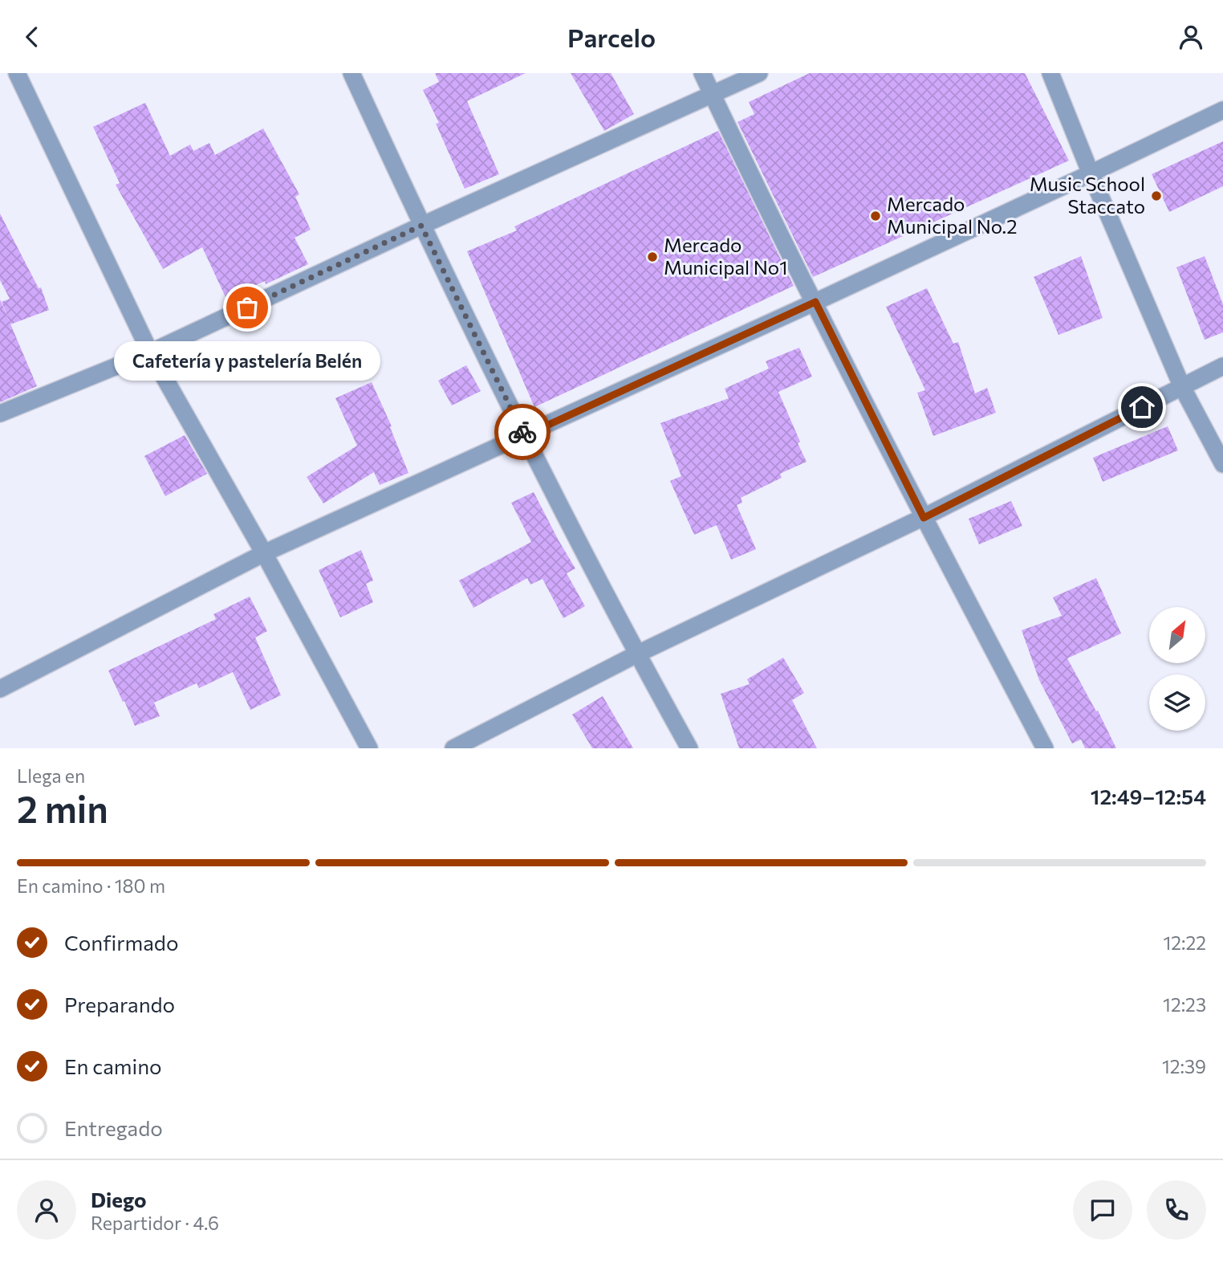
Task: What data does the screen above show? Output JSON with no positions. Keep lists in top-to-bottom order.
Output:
{
  "places": [
    "Music School Staccato",
    "Mercado Municipal No.2",
    "Mercado Municipal No1",
    "Cafetería y pastelería Belén"
  ],
  "north": "top right",
  "page": {
    "header": "Parcelo",
    "bubble": "Cafetería y pastelería Belén",
    "heading": ["2 min", "Llega en", "12:49–12:54"],
    "panel": ["Diego", "Repartidor · 4.6"],
    "bar": "En camino · 180 m",
    "list": [
      ["Confirmado", "12:22"],
      ["Preparando", "12:23"],
      ["En camino", "12:39"],
      "Entregado"
    ]
  }
}
